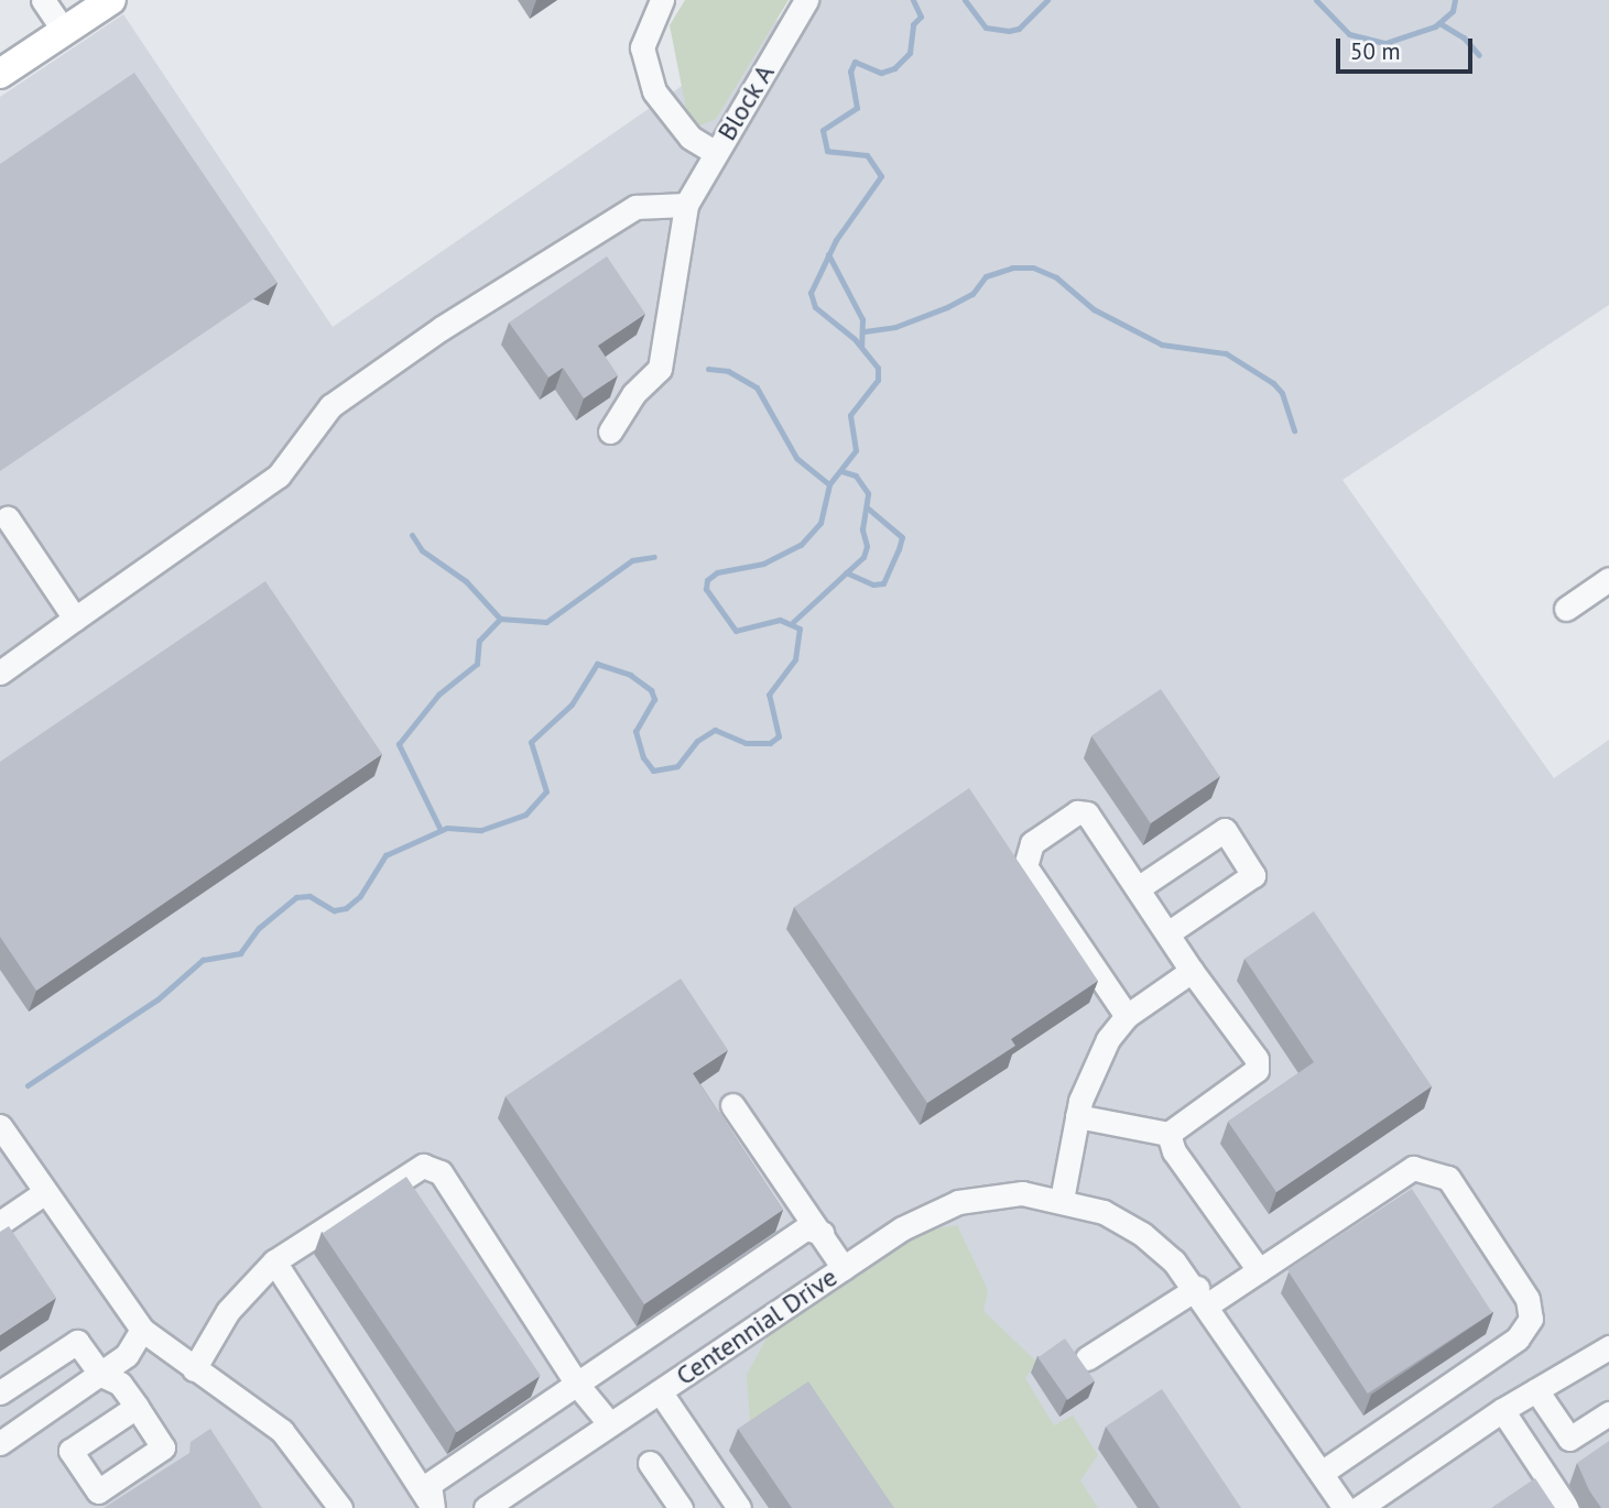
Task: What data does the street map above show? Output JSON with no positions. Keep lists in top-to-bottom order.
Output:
{
  "streets": {
    "street": ["Block A", "Centennial Drive"]
  },
  "scale_bar": "50 m"
}
